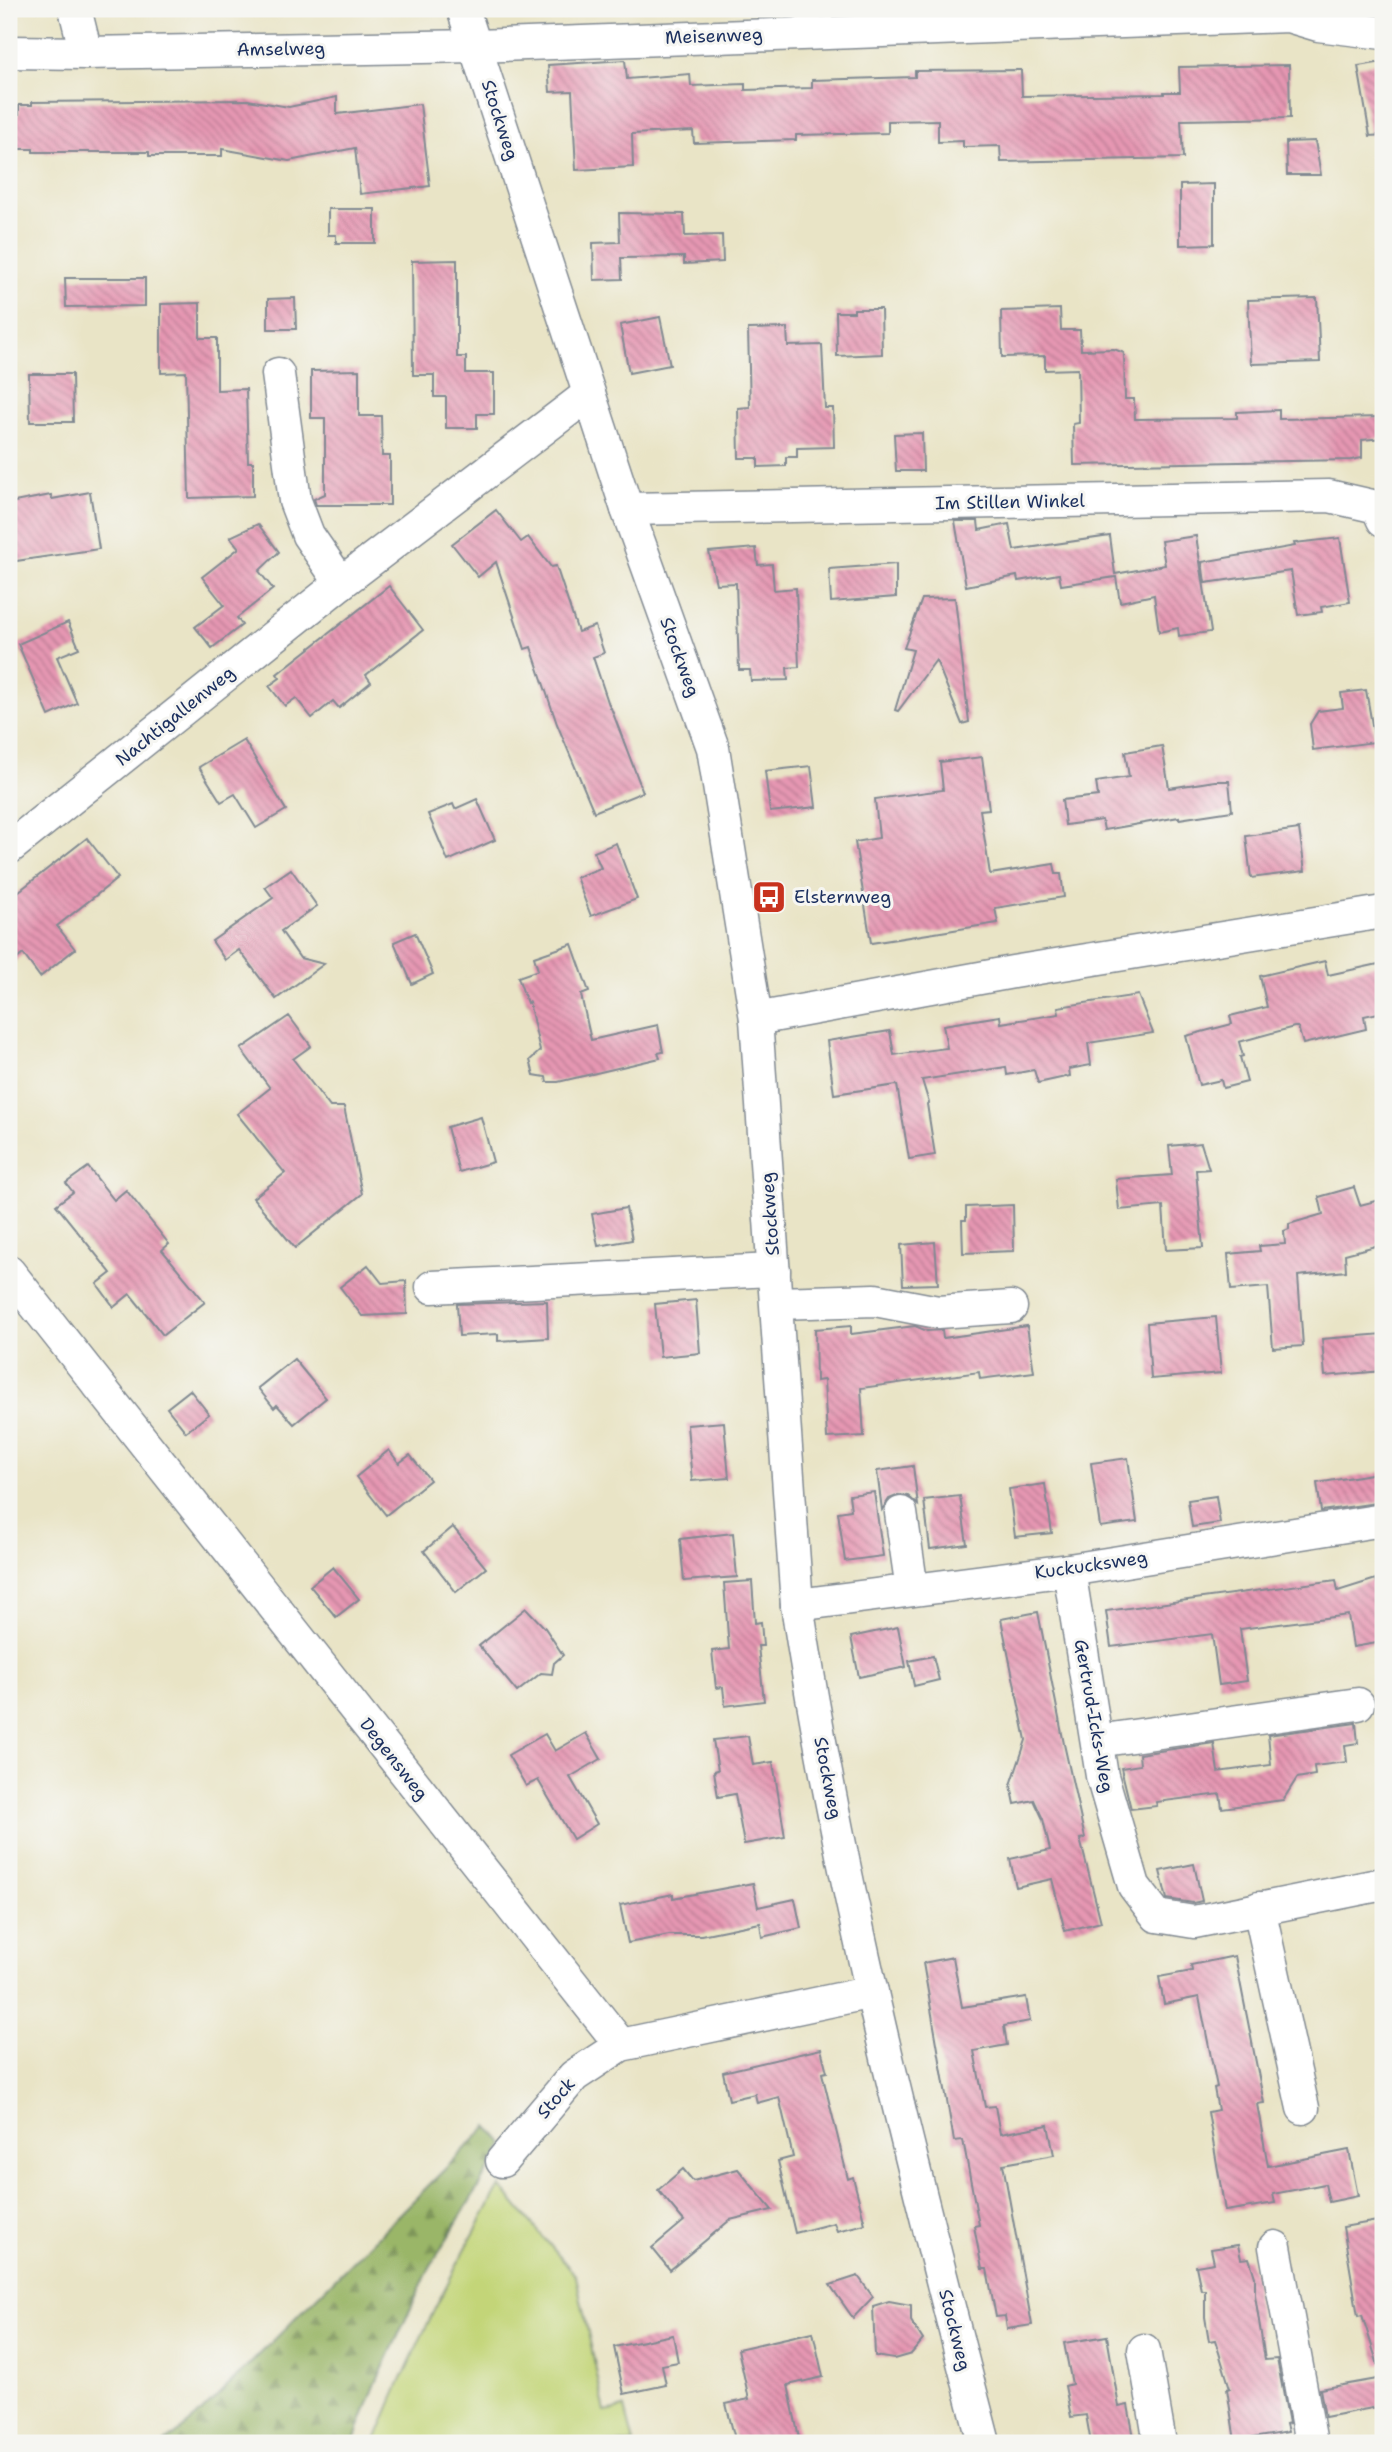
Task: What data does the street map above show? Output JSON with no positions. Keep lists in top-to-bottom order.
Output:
{
  "streets": {
    "street": [
      "Meisenweg",
      "Amselweg",
      "Stockweg",
      "Im Stillen Winkel",
      "Nachtigallenweg",
      "Kuckucksweg",
      "Gertrud-Icks-Weg",
      "Degensweg",
      "Stock"
    ]
  },
  "crossings": [
    ["Meisenweg", "Amselweg"],
    ["Meisenweg", "Stockweg"],
    ["Amselweg", "Stockweg"],
    ["Stockweg", "Im Stillen Winkel"],
    ["Stockweg", "Nachtigallenweg"],
    ["Stockweg", "Kuckucksweg"],
    ["Kuckucksweg", "Gertrud-Icks-Weg"],
    ["Degensweg", "Stock"]
  ],
  "places": {
    "bus stop": ["Elsternweg"]
  }
}
